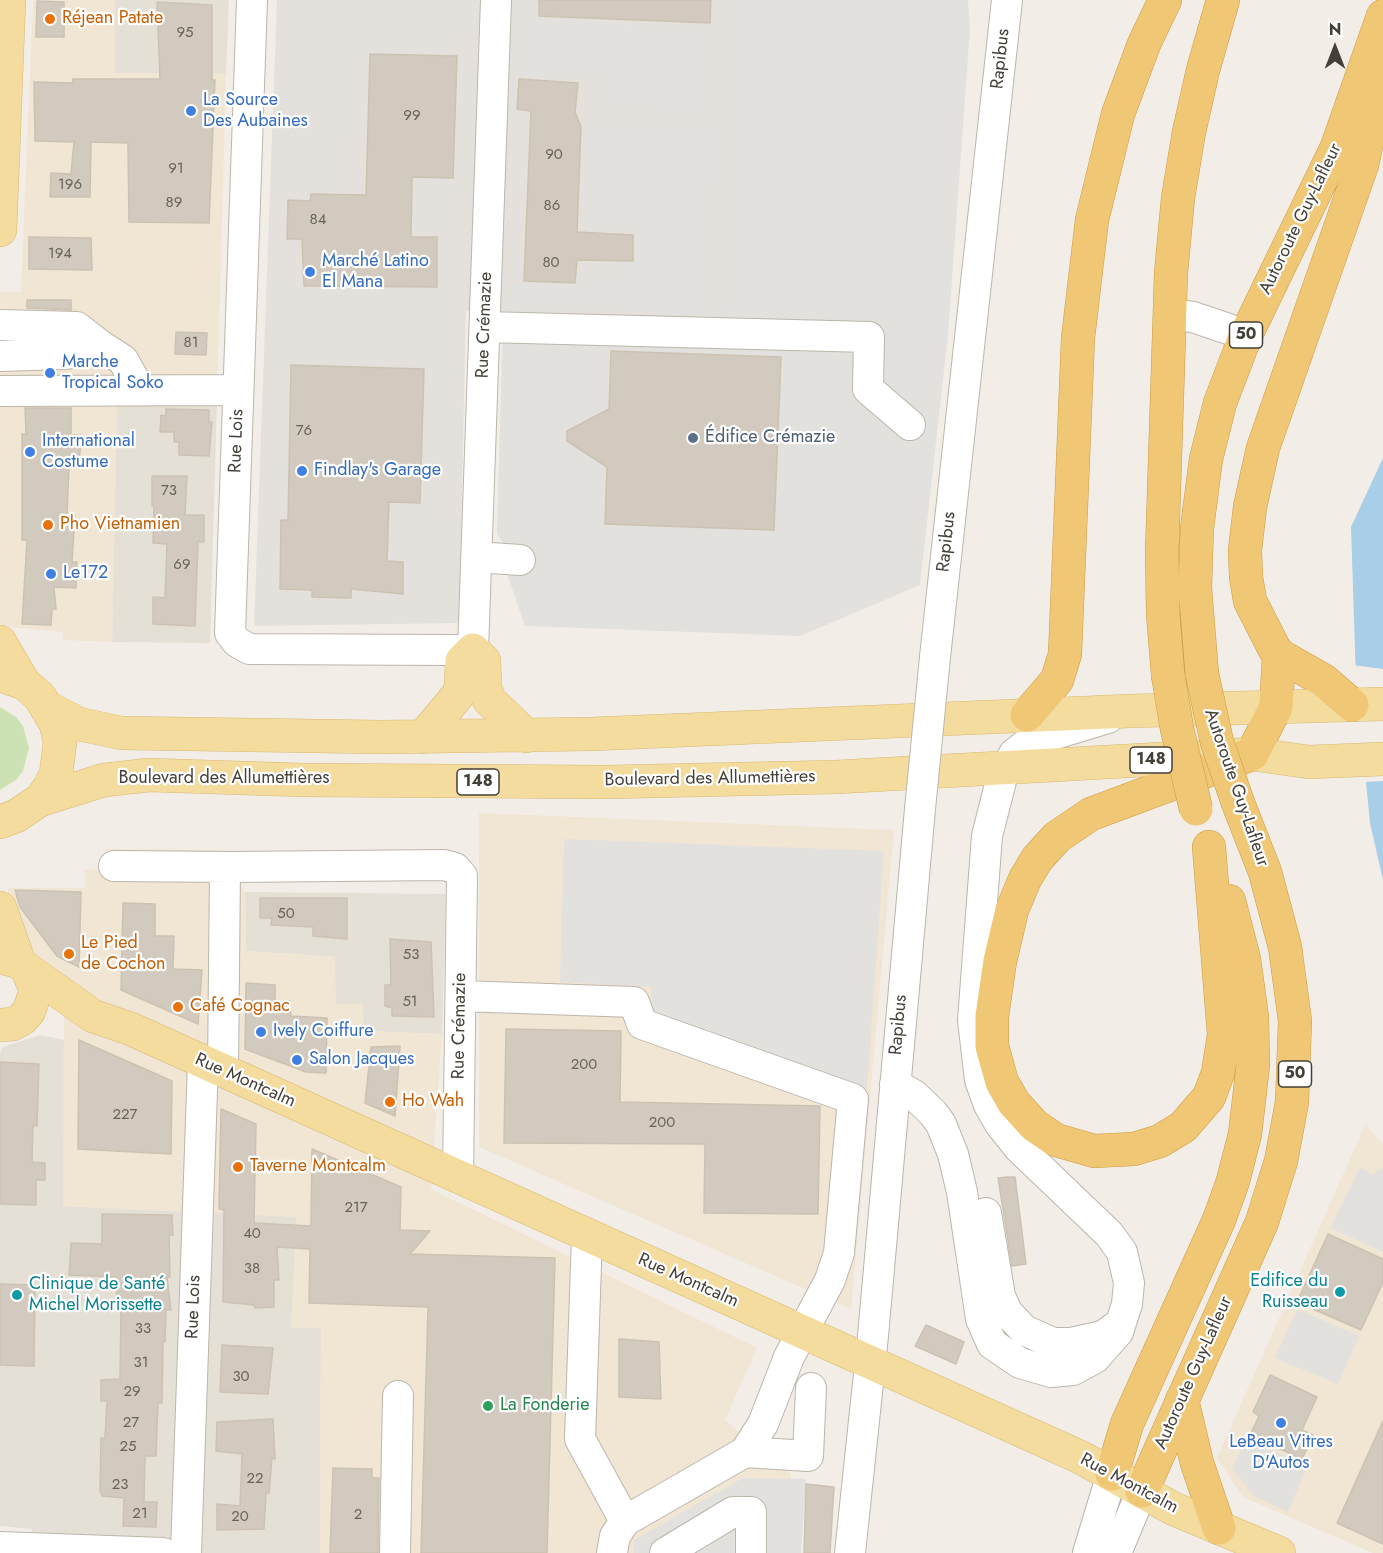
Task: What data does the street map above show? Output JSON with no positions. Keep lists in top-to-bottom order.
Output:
{
  "streets": {
    "highway": ["Autoroute Guy-Lafleur", "50"],
    "main road": ["148", "Boulevard des Allumettières", "Rue Montcalm"],
    "street": ["Rapibus", "Rue Crémazie", "Rue Lois"]
  },
  "crossings": [
    ["Rapibus", "Rue Montcalm"],
    ["Autoroute Guy-Lafleur", "Rue Montcalm"],
    ["Rue Crémazie", "Rue Lois"],
    ["Rue Crémazie", "Rue Montcalm"],
    ["Rue Lois", "Rue Montcalm"]
  ],
  "places": [
    "Réjean Patate",
    "La Source Des Aubaines",
    "Marché Latino El Mana",
    "Marche Tropical Soko",
    "Édifice Crémazie",
    "International Costume",
    "Findlay's Garage",
    "Pho Vietnamien",
    "Le172",
    "Le Pied de Cochon",
    "Café Cognac",
    "Ively Coiffure",
    "Salon Jacques",
    "Ho Wah",
    "Taverne Montcalm",
    "Edifice du Ruisseau",
    "Clinique de Santé Michel Morissette",
    "La Fonderie",
    "LeBeau Vitres D'Autos"
  ],
  "house_numbers": [
    "95",
    "99",
    "90",
    "91",
    "196",
    "89",
    "86",
    "84",
    "194",
    "80",
    "81",
    "76",
    "73",
    "69",
    "50",
    "53",
    "51",
    "200",
    "227",
    "200",
    "217",
    "40",
    "38",
    "33",
    "31",
    "30",
    "29",
    "27",
    "25",
    "22",
    "23",
    "21",
    "2",
    "20"
  ],
  "north": "top"
}
